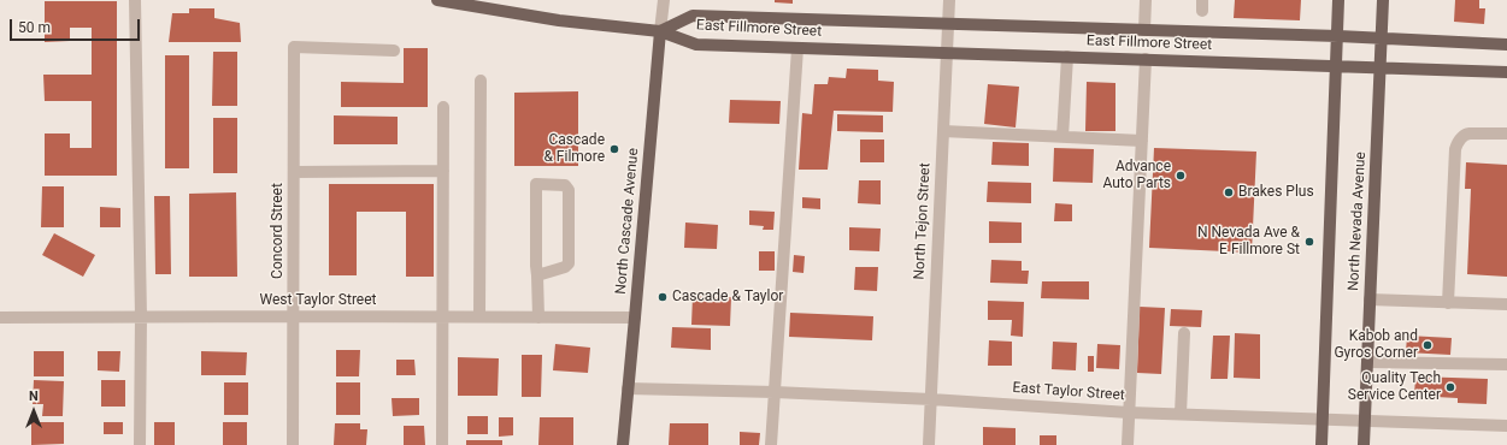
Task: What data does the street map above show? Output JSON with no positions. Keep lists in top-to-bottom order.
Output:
{
  "streets": {
    "main road": ["East Fillmore Street", "North Cascade Avenue", "North Nevada Avenue"],
    "street": [
      "North Tejon Street",
      "Concord Street",
      "West Taylor Street",
      "East Taylor Street"
    ]
  },
  "crossings": [
    ["East Fillmore Street", "North Cascade Avenue"],
    ["East Fillmore Street", "North Tejon Street"],
    ["East Fillmore Street", "North Nevada Avenue"],
    ["North Cascade Avenue", "West Taylor Street"],
    ["North Cascade Avenue", "East Taylor Street"],
    ["North Tejon Street", "East Taylor Street"],
    ["North Nevada Avenue", "East Taylor Street"],
    ["Concord Street", "West Taylor Street"]
  ],
  "places": [
    "Cascade & Filmore",
    "Advance Auto Parts",
    "Brakes Plus",
    "N Nevada Ave & E Fillmore St",
    "Cascade & Taylor",
    "Kabob and Gyros Corner",
    "Quality Tech Service Center"
  ],
  "scale_bar": "50 m",
  "north": "top"
}
